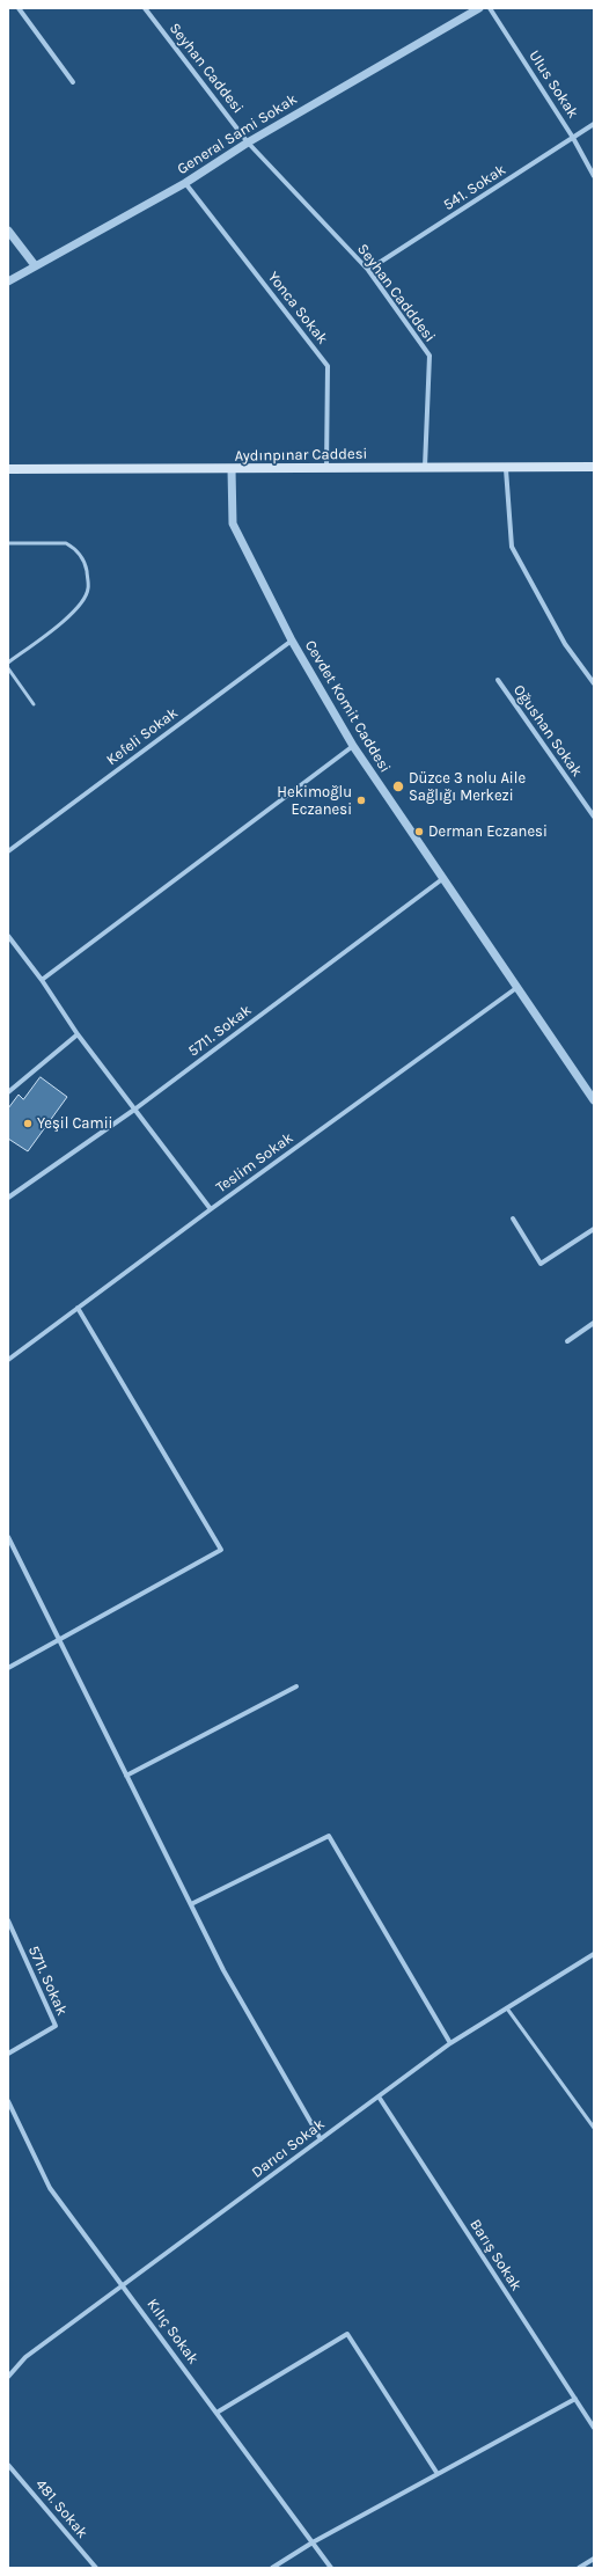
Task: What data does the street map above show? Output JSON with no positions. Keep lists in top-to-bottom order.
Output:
{
  "streets": {
    "main road": ["Aydınpınar Caddesi"],
    "street": [
      "Seyhan Caddesi",
      "Ulus Sokak",
      "General Sami Sokak",
      "541. Sokak",
      "Seyhan Cadddesi",
      "Yonca Sokak",
      "Cevdet Komit Caddesi",
      "Oğushan Sokak",
      "Kefeli Sokak",
      "5711. Sokak",
      "Teslim Sokak",
      "Darıcı Sokak",
      "Barış Sokak",
      "Kılıç Sokak",
      "481. Sokak"
    ]
  },
  "crossings": [
    ["Seyhan Caddesi", "General Sami Sokak"],
    ["Seyhan Caddesi", "Seyhan Cadddesi"],
    ["Ulus Sokak", "541. Sokak"],
    ["General Sami Sokak", "Seyhan Cadddesi"],
    ["General Sami Sokak", "Yonca Sokak"],
    ["541. Sokak", "Seyhan Cadddesi"],
    ["Seyhan Cadddesi", "Aydınpınar Caddesi"],
    ["Yonca Sokak", "Aydınpınar Caddesi"],
    ["Aydınpınar Caddesi", "Cevdet Komit Caddesi"],
    ["Cevdet Komit Caddesi", "Kefeli Sokak"],
    ["Cevdet Komit Caddesi", "5711. Sokak"],
    ["Cevdet Komit Caddesi", "Teslim Sokak"],
    ["Darıcı Sokak", "Barış Sokak"],
    ["Darıcı Sokak", "Kılıç Sokak"]
  ],
  "places": [
    "Düzce 3 nolu Aile Sağlığı Merkezi",
    "Hekimoğlu Eczanesi",
    "Derman Eczanesi",
    "Yeşil Camii"
  ]
}
